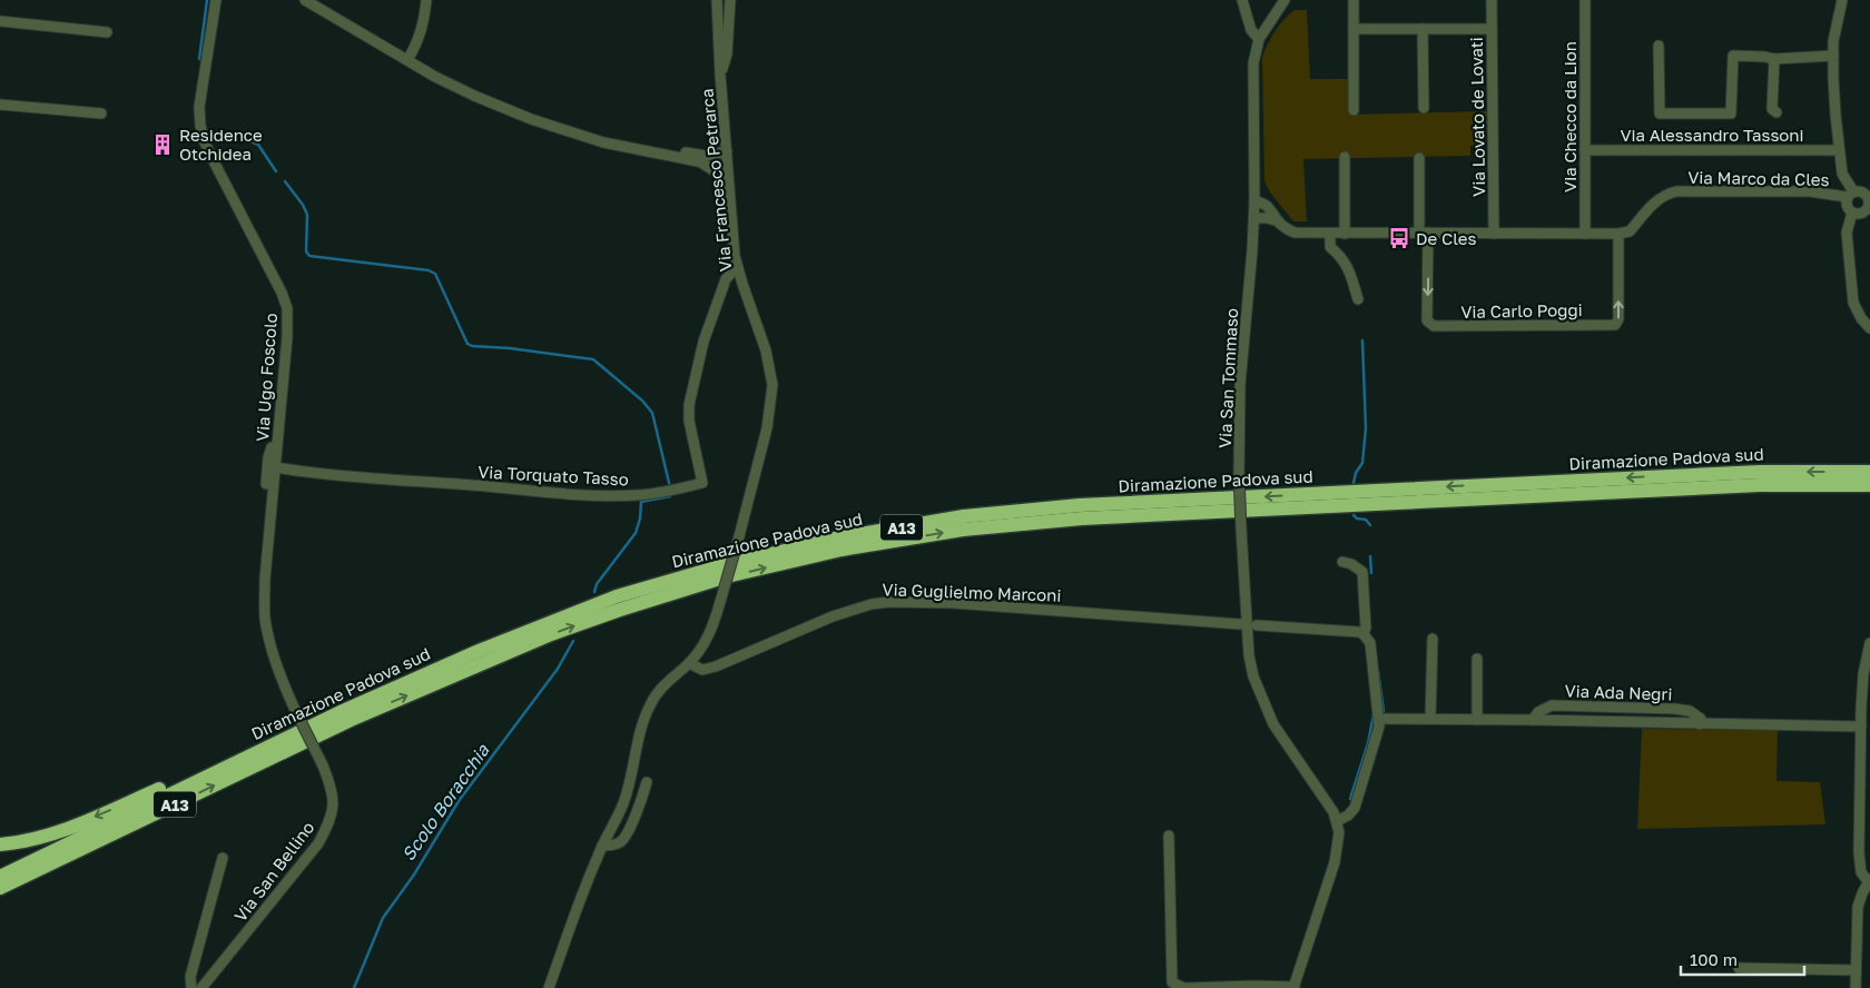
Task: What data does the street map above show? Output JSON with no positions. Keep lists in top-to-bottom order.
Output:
{
  "streets": {
    "highway": ["Diramazione Padova sud", "A13"],
    "street": [
      "Via Lovato de Lovati",
      "Via Checco da Lion",
      "Via Alessandro Tassoni",
      "Via Marco da Cles",
      "Via Francesco Petrarca",
      "Via Carlo Poggi",
      "Via Ugo Foscolo",
      "Via San Tommaso",
      "Via Torquato Tasso",
      "Via Guglielmo Marconi",
      "Via Ada Negri",
      "Via San Bellino"
    ]
  },
  "crossings": [
    ["Via Checco da Lion", "Via Alessandro Tassoni"],
    ["Via Marco da Cles", "Via Carlo Poggi"],
    ["Via Francesco Petrarca", "Via Torquato Tasso"],
    ["Via Francesco Petrarca", "Via Guglielmo Marconi"],
    ["Via Ugo Foscolo", "Via Torquato Tasso"],
    ["Via Ugo Foscolo", "Via San Bellino"]
  ],
  "water": ["Scolo Boracchia"],
  "places": {
    "building": ["Residence Otchidea"],
    "bus stop": ["De Cles"]
  },
  "scale_bar": "100 m"
}
